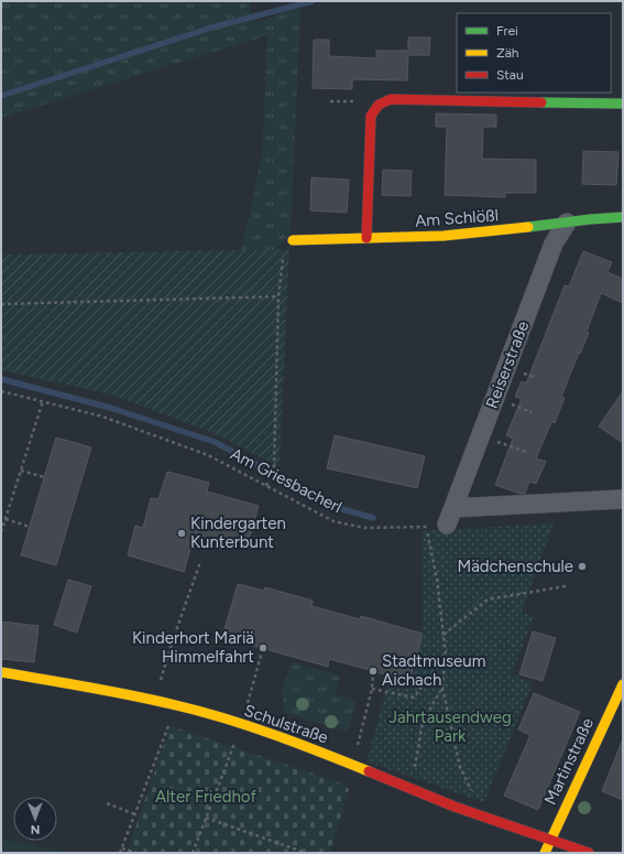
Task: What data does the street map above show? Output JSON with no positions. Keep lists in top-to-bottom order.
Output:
{
  "streets": {
    "street": [
      "Am Schlößl",
      "Reiserstraße",
      "Schulstraße",
      "Martinstraße"
    ],
    "path": ["Am Griesbacherl"]
  },
  "crossings": [
    ["Am Schlößl", "Reiserstraße"],
    ["Reiserstraße", "Am Griesbacherl"],
    ["Schulstraße", "Martinstraße"]
  ],
  "parks": ["Jahrtausendweg Park", "Alter Friedhof"],
  "places": [
    "Kindergarten Kunterbunt",
    "Mädchenschule",
    "Kinderhort Mariä Himmelfahrt",
    "Stadtmuseum Aichach"
  ],
  "legend": ["Frei", "Zäh", "Stau"],
  "north": "bottom"
}
